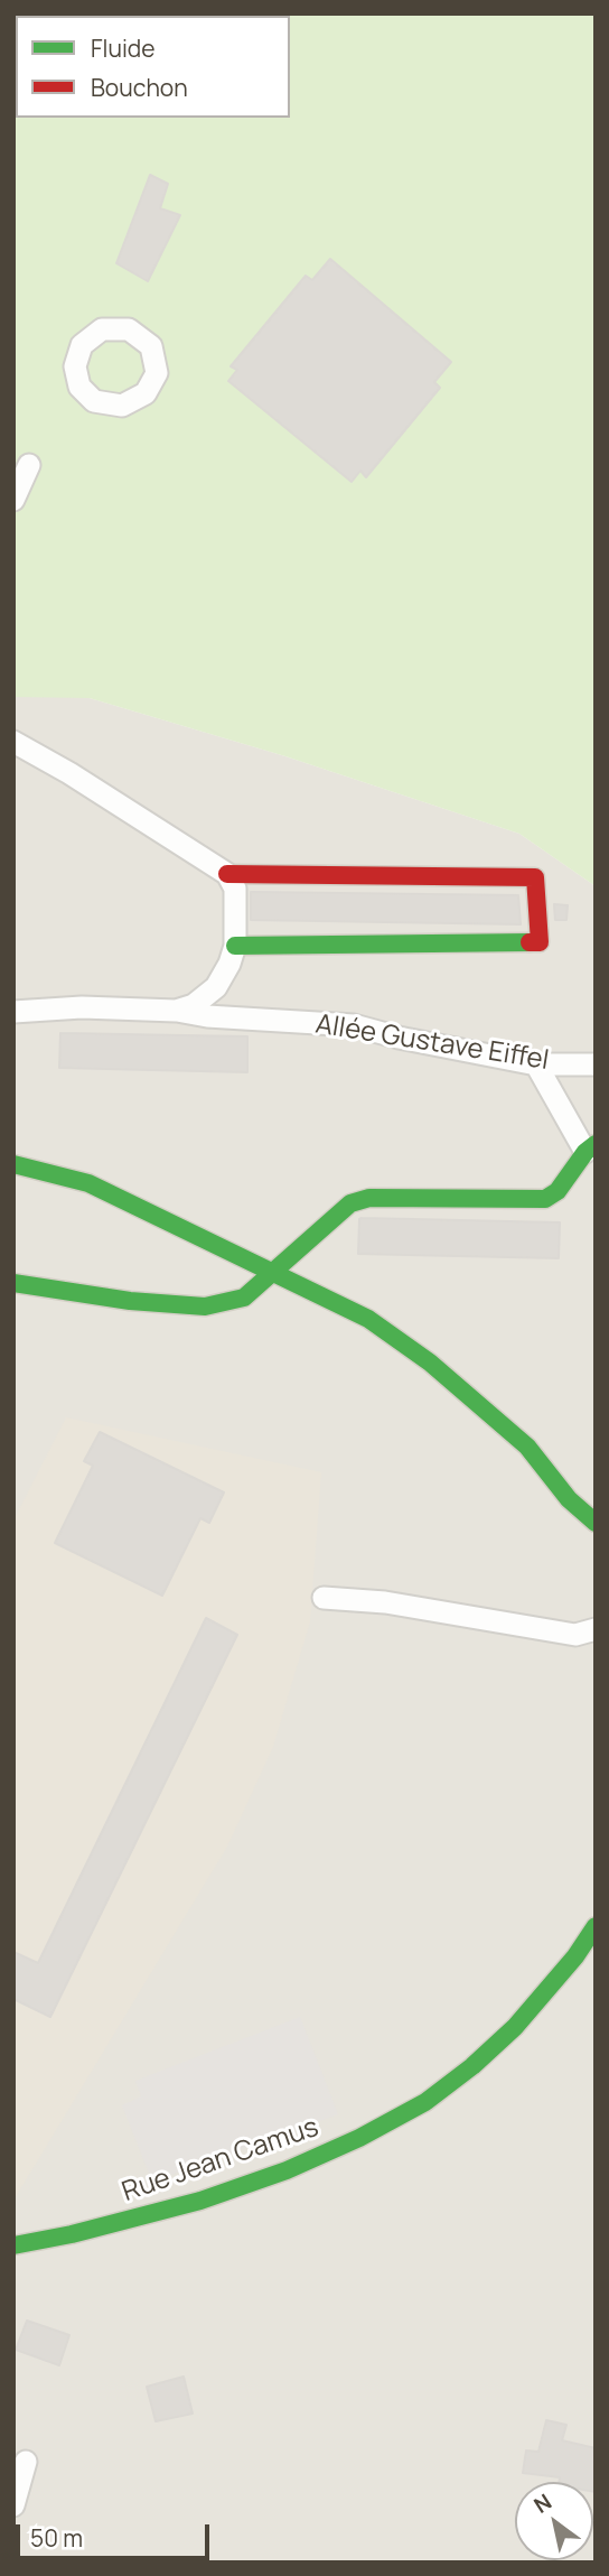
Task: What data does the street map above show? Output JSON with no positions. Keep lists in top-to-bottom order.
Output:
{
  "streets": {
    "street": ["Allée Gustave Eiffel", "Rue Jean Camus"]
  },
  "legend": ["Fluide", "Bouchon"],
  "scale_bar": "50 m",
  "north": "top left"
}
